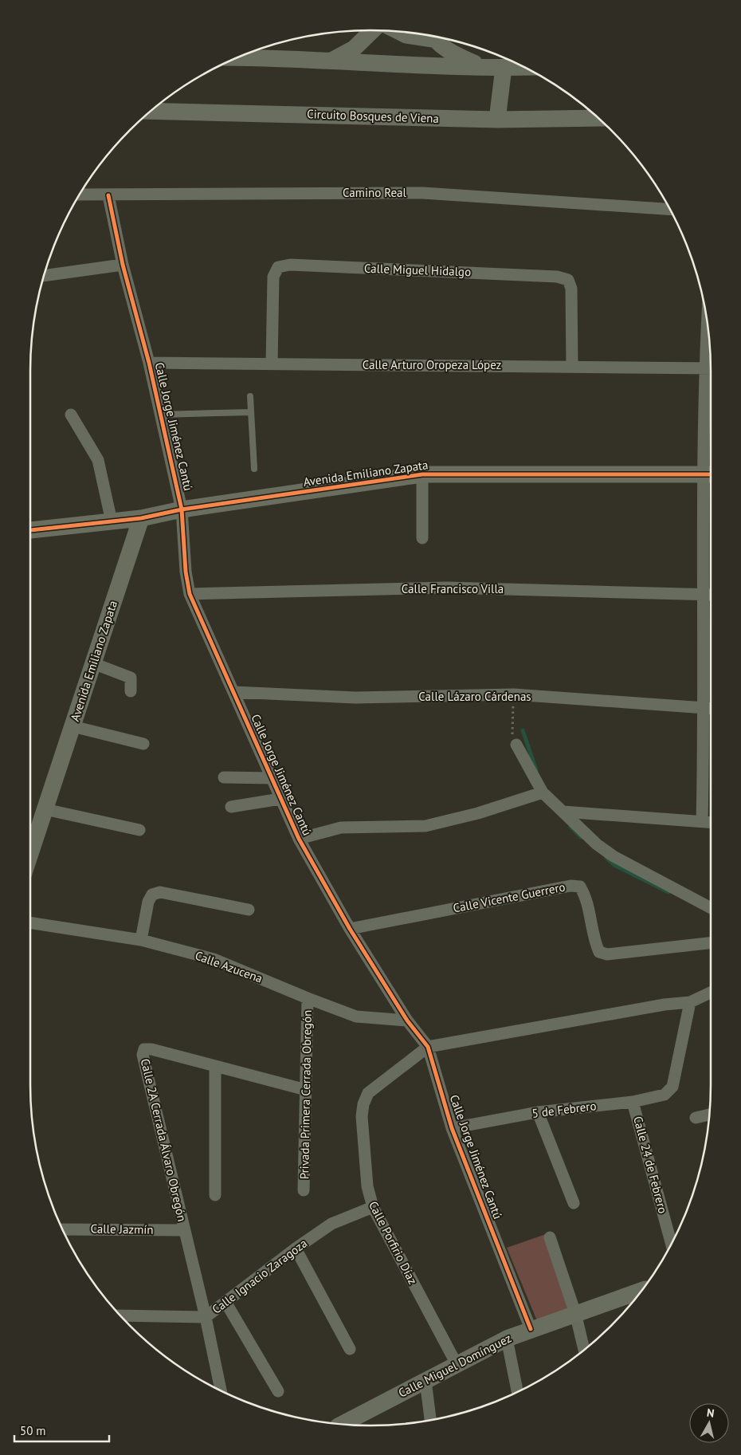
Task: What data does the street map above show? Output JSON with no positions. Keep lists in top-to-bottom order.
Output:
{
  "streets": {
    "street": [
      "Circuito Bosques de Viena",
      "Camino Real",
      "Calle Miguel Hidalgo",
      "Calle Arturo Oropeza López",
      "Calle Jorge Jiménez Cantú",
      "Avenida Emiliano Zapata",
      "Calle Francisco Villa",
      "Calle Lázaro Cárdenas",
      "Calle Vicente Guerrero",
      "Calle Azucena",
      "Privada Primera Cerrada Obregón",
      "5 de Febrero",
      "Calle 2A Cerrada Álvaro Obregón",
      "Calle 24 de Febrero",
      "Calle Jazmín",
      "Calle Porfirio Díaz",
      "Calle Ignacio Zaragoza",
      "Calle Miguel Domínguez"
    ]
  },
  "crossings": [
    ["Camino Real", "Calle Jorge Jiménez Cantú"],
    ["Calle Miguel Hidalgo", "Calle Arturo Oropeza López"],
    ["Calle Arturo Oropeza López", "Calle Jorge Jiménez Cantú"],
    ["Calle Jorge Jiménez Cantú", "Avenida Emiliano Zapata"],
    ["Calle Jorge Jiménez Cantú", "Calle Francisco Villa"],
    ["Calle Jorge Jiménez Cantú", "Calle Lázaro Cárdenas"],
    ["Calle Jorge Jiménez Cantú", "Calle Vicente Guerrero"],
    ["Calle Jorge Jiménez Cantú", "Calle Azucena"],
    ["Calle Jorge Jiménez Cantú", "5 de Febrero"],
    ["Calle Jorge Jiménez Cantú", "Calle Porfirio Díaz"],
    ["Calle Jorge Jiménez Cantú", "Calle Miguel Domínguez"],
    ["Calle Azucena", "Privada Primera Cerrada Obregón"],
    ["Privada Primera Cerrada Obregón", "Calle 2A Cerrada Álvaro Obregón"],
    ["5 de Febrero", "Calle 24 de Febrero"],
    ["Calle 2A Cerrada Álvaro Obregón", "Calle Jazmín"],
    ["Calle Porfirio Díaz", "Calle Ignacio Zaragoza"],
    ["Calle Porfirio Díaz", "Calle Miguel Domínguez"]
  ],
  "scale_bar": "50 m",
  "north": "top"
}
